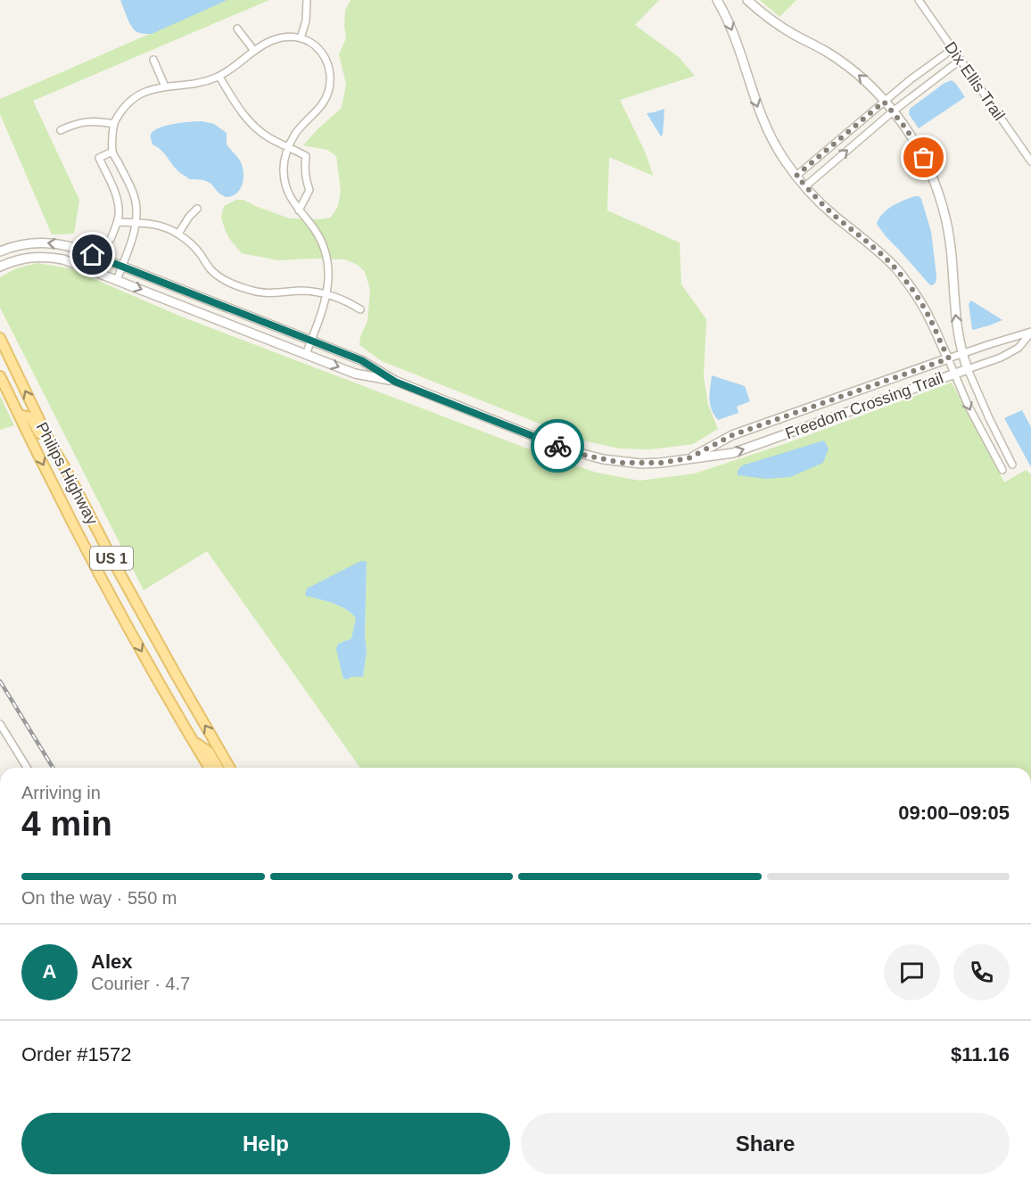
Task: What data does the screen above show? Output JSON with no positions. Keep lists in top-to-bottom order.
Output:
{
  "streets": {
    "main road": ["Philips Highway", "US 1"],
    "street": ["Dix Ellis Trail", "Freedom Crossing Trail"]
  },
  "page": {
    "heading": ["4 min", "Arriving in", "09:00–09:05"],
    "panel": [
      "Alex",
      "Courier · 4.7",
      "Order #1572",
      "$11.16"
    ],
    "bar": "On the way · 550 m",
    "round": "A",
    "buttons": ["Help", "Share"]
  }
}
